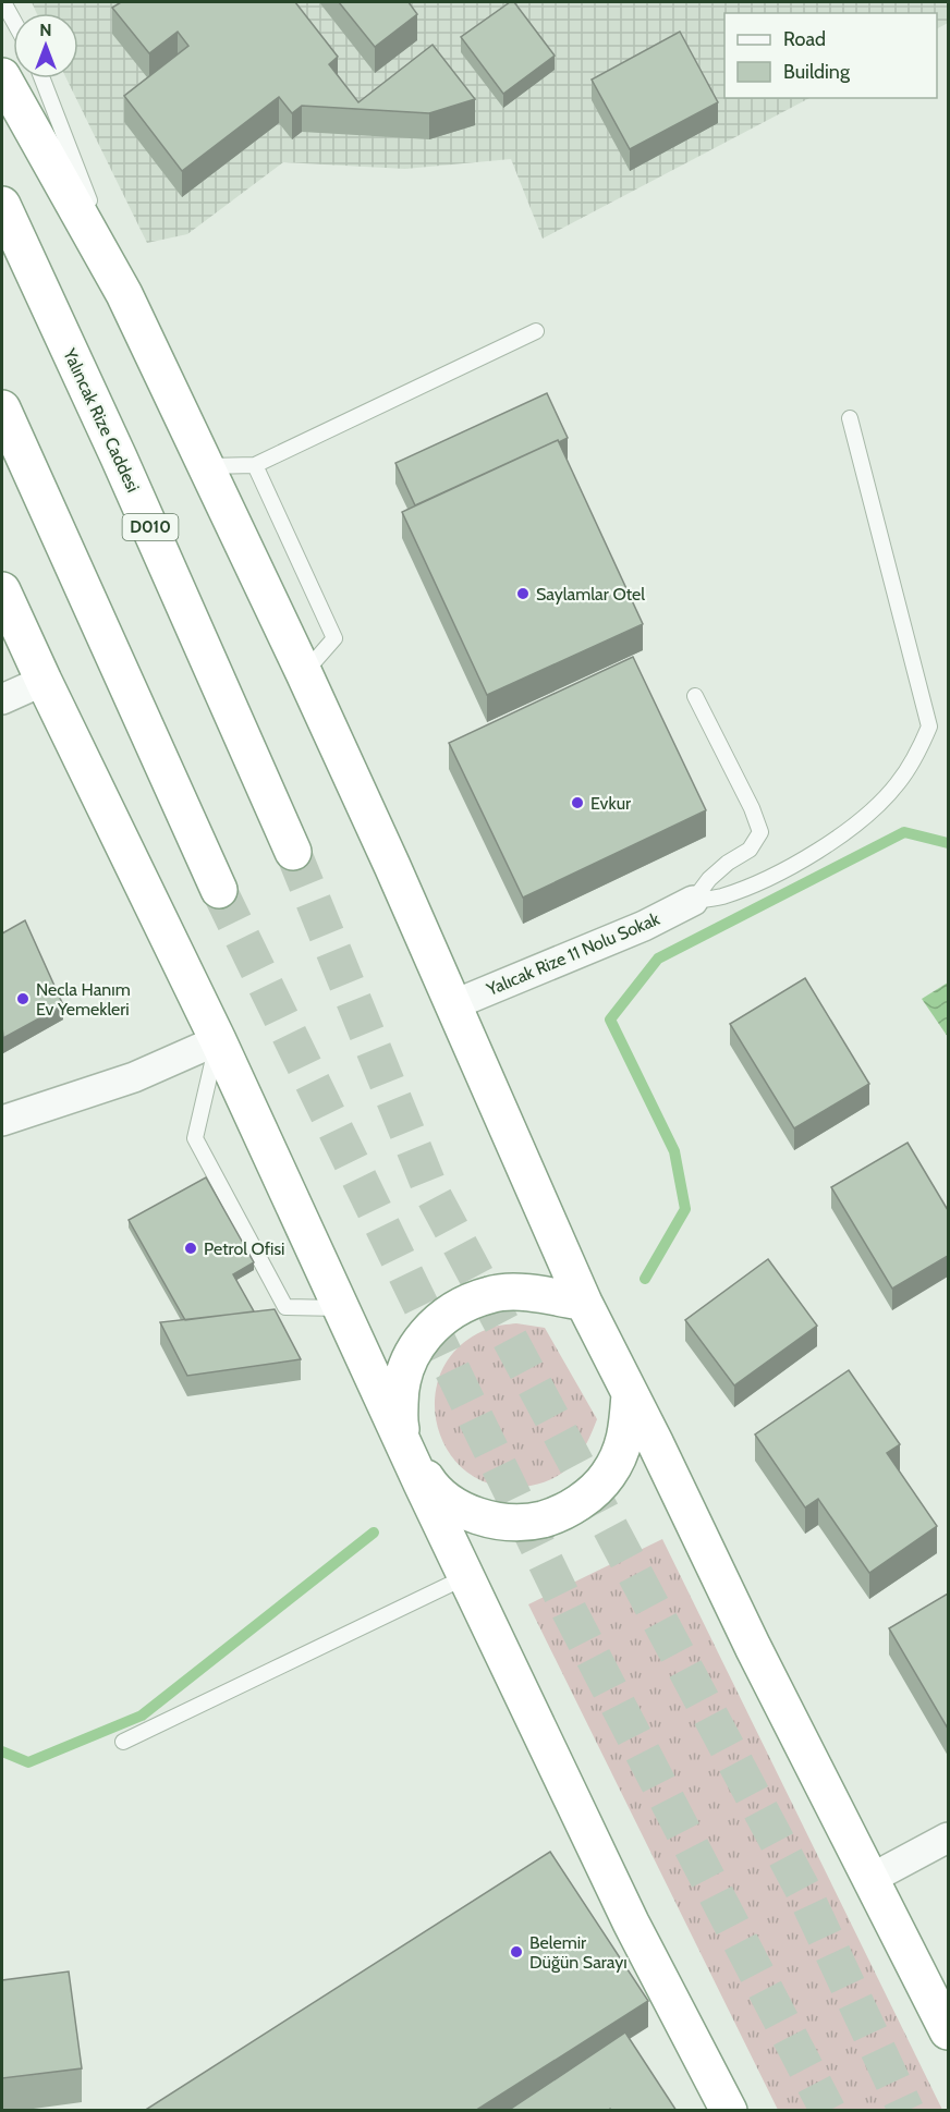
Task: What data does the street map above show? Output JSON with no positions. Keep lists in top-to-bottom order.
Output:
{
  "streets": {
    "highway": ["Yalıncak Rize Caddesi", "D010"],
    "street": ["Yalıcak Rize 11 Nolu Sokak"]
  },
  "places": [
    "Saylamlar Otel",
    "Evkur",
    "Necla Hanım Ev Yemekleri",
    "Petrol Ofisi",
    "Belemir Düğün Sarayı"
  ],
  "legend": ["Road", "Building"],
  "north": "top"
}
